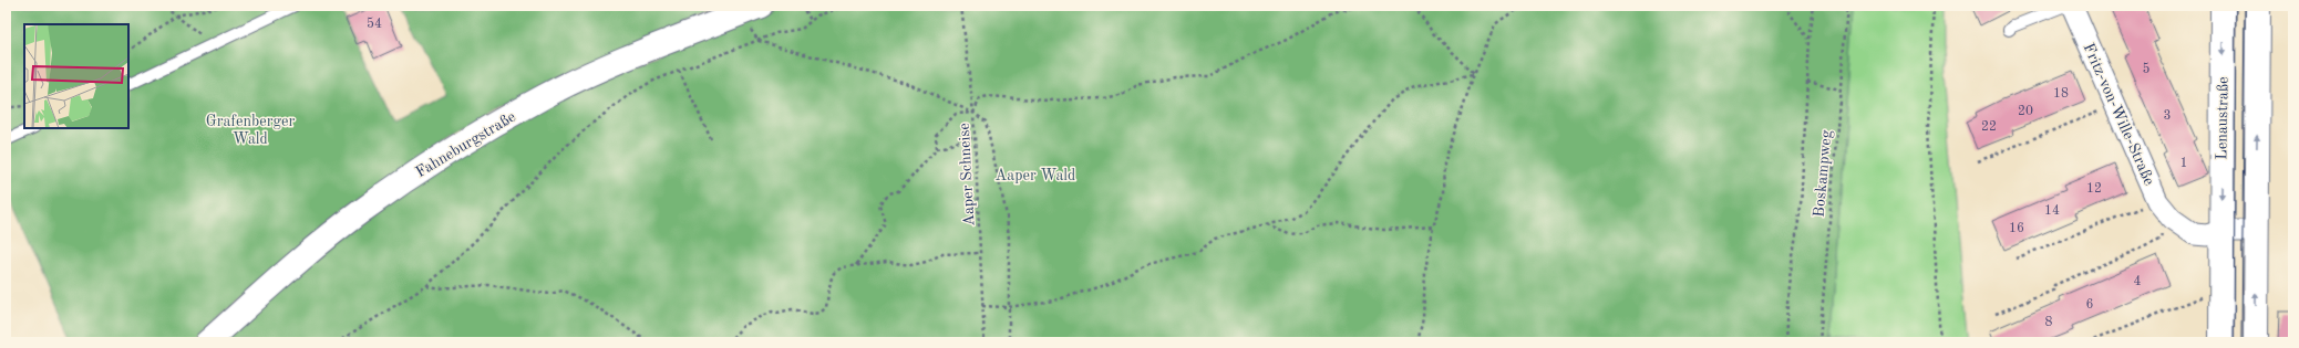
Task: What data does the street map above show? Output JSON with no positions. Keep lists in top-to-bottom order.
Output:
{
  "streets": {
    "main road": ["Lenaustraße", "Fahneburgstraße"],
    "street": ["Fritz-von-Wille-Straße"],
    "path": ["Boskampweg", "Aaper Schneise"]
  },
  "crossings": [
    ["Fritz-von-Wille-Straße", "Lenaustraße"]
  ],
  "parks": ["Grafenberger Wald", "Aaper Wald"],
  "house_numbers": [
    "54",
    "5",
    "18",
    "20",
    "3",
    "22",
    "1",
    "12",
    "14",
    "16",
    "4",
    "6",
    "8"
  ]
}
